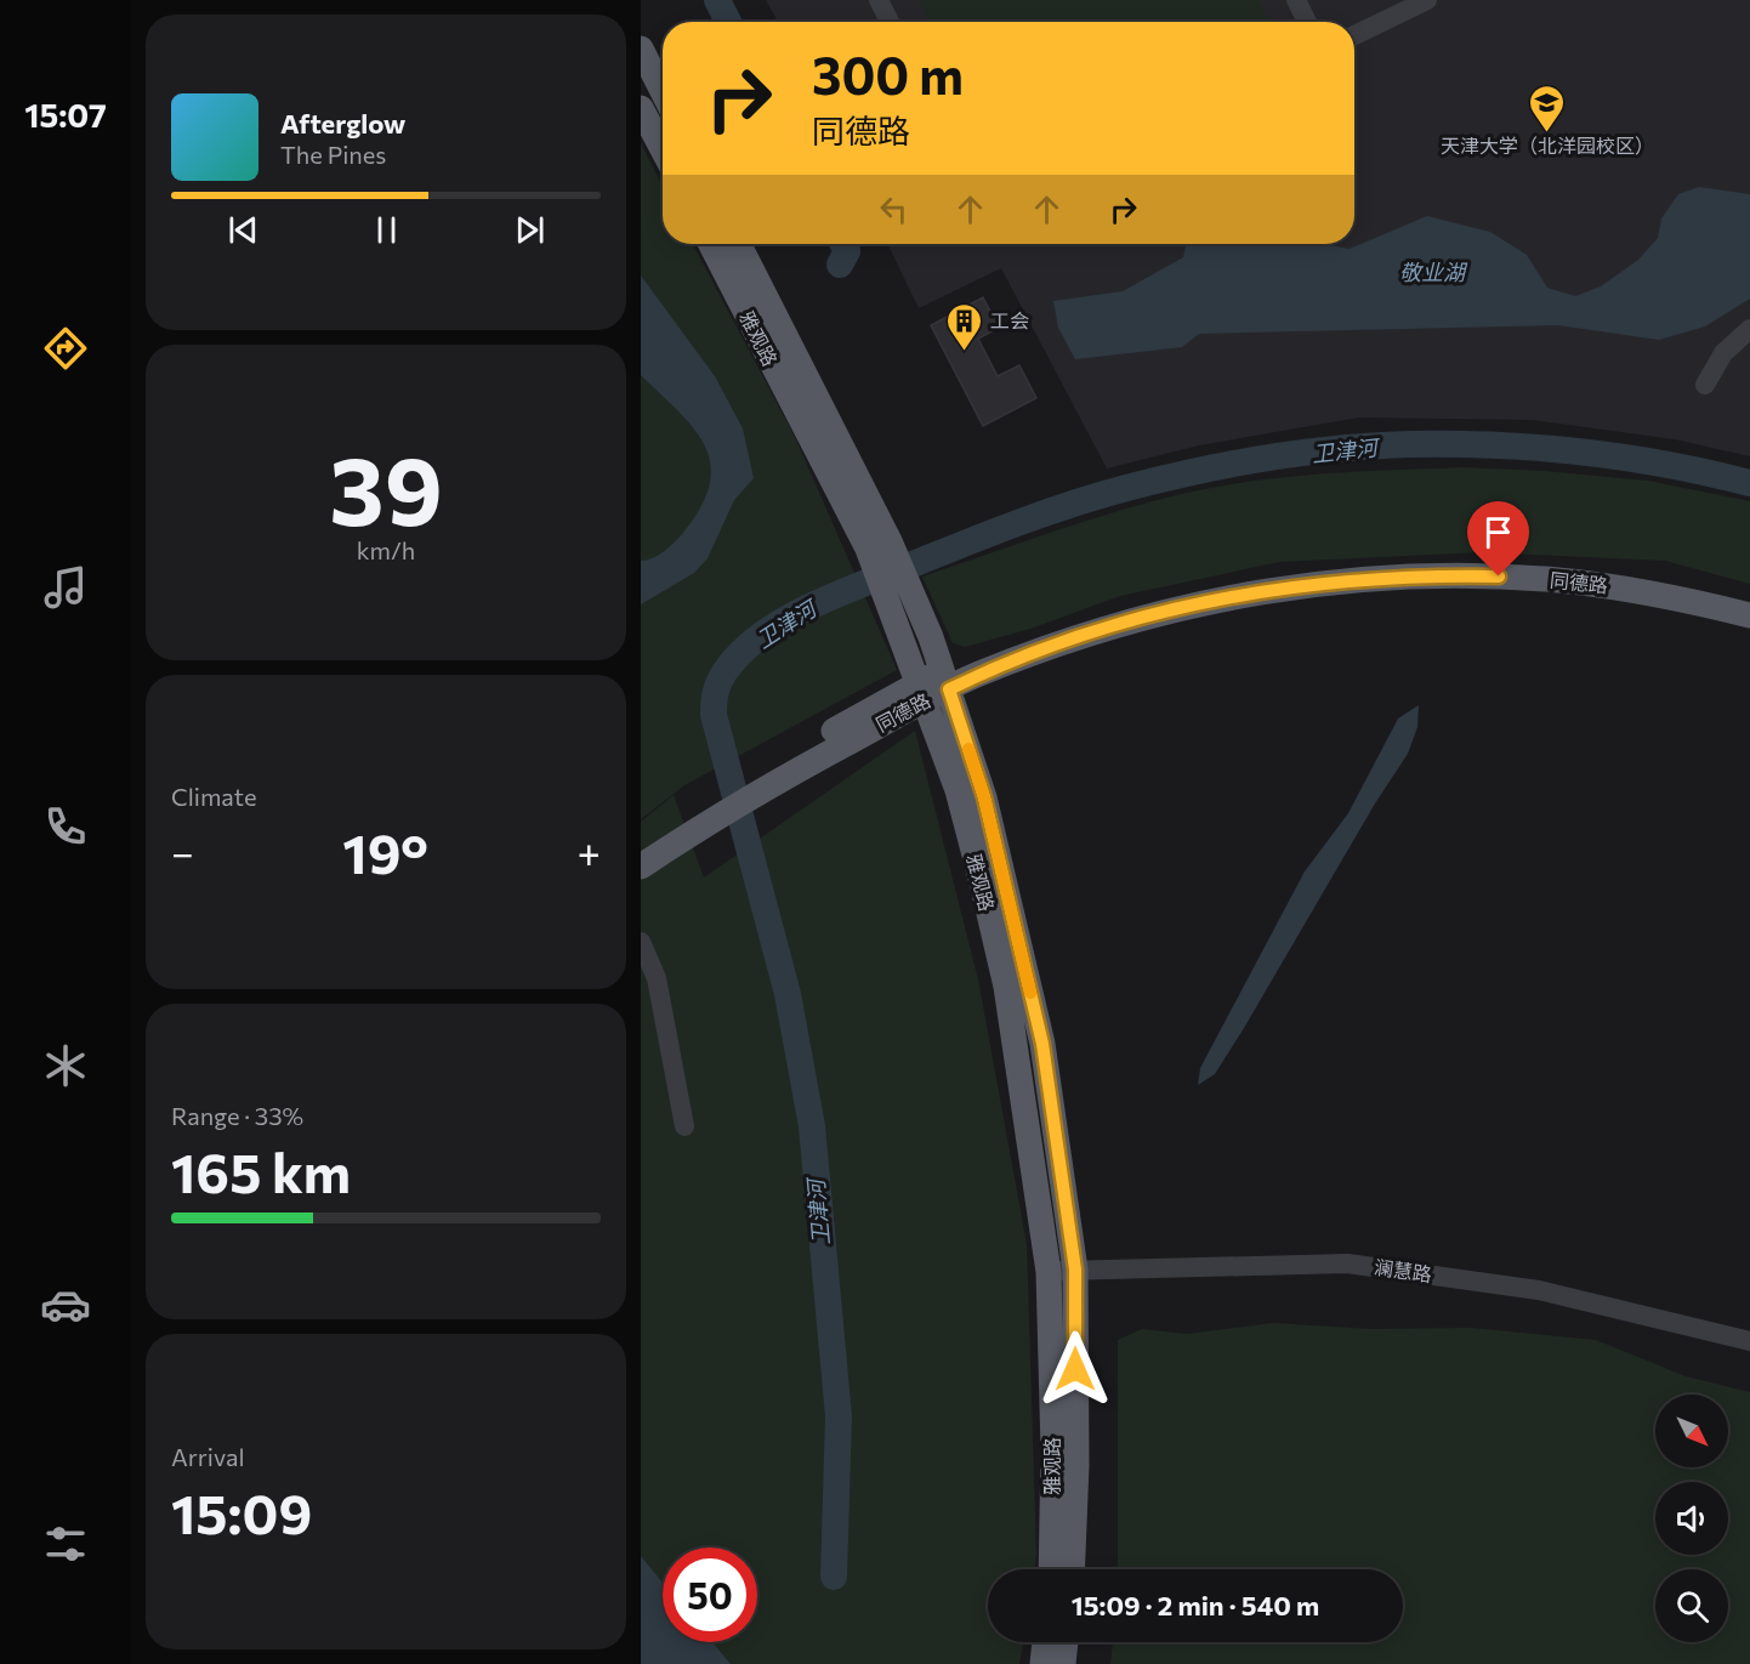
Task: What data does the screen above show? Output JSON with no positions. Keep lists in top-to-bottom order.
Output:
{
  "streets": {
    "main road": ["雅观路", "同德路"],
    "street": ["澜慧路"]
  },
  "crossings": [
    ["雅观路", "同德路"],
    ["雅观路", "澜慧路"]
  ],
  "water": ["敬业湖", "卫津河"],
  "places": {
    "school or university": ["天津大学（北洋园校区）"],
    "building": ["工会"]
  },
  "north": "bottom right",
  "page": {
    "tabs": "15:07",
    "turn": ["300 m", "同德路"],
    "song": ["Afterglow", "The Pines"],
    "tile": [
      ["39", "km/h"],
      "Climate",
      ["Range · 33%", "165 km"],
      ["Arrival", "15:09"]
    ],
    "heat": ["−", "19°", "+"],
    "limit": "50",
    "trip": "15:09 · 2 min · 540 m"
  }
}
